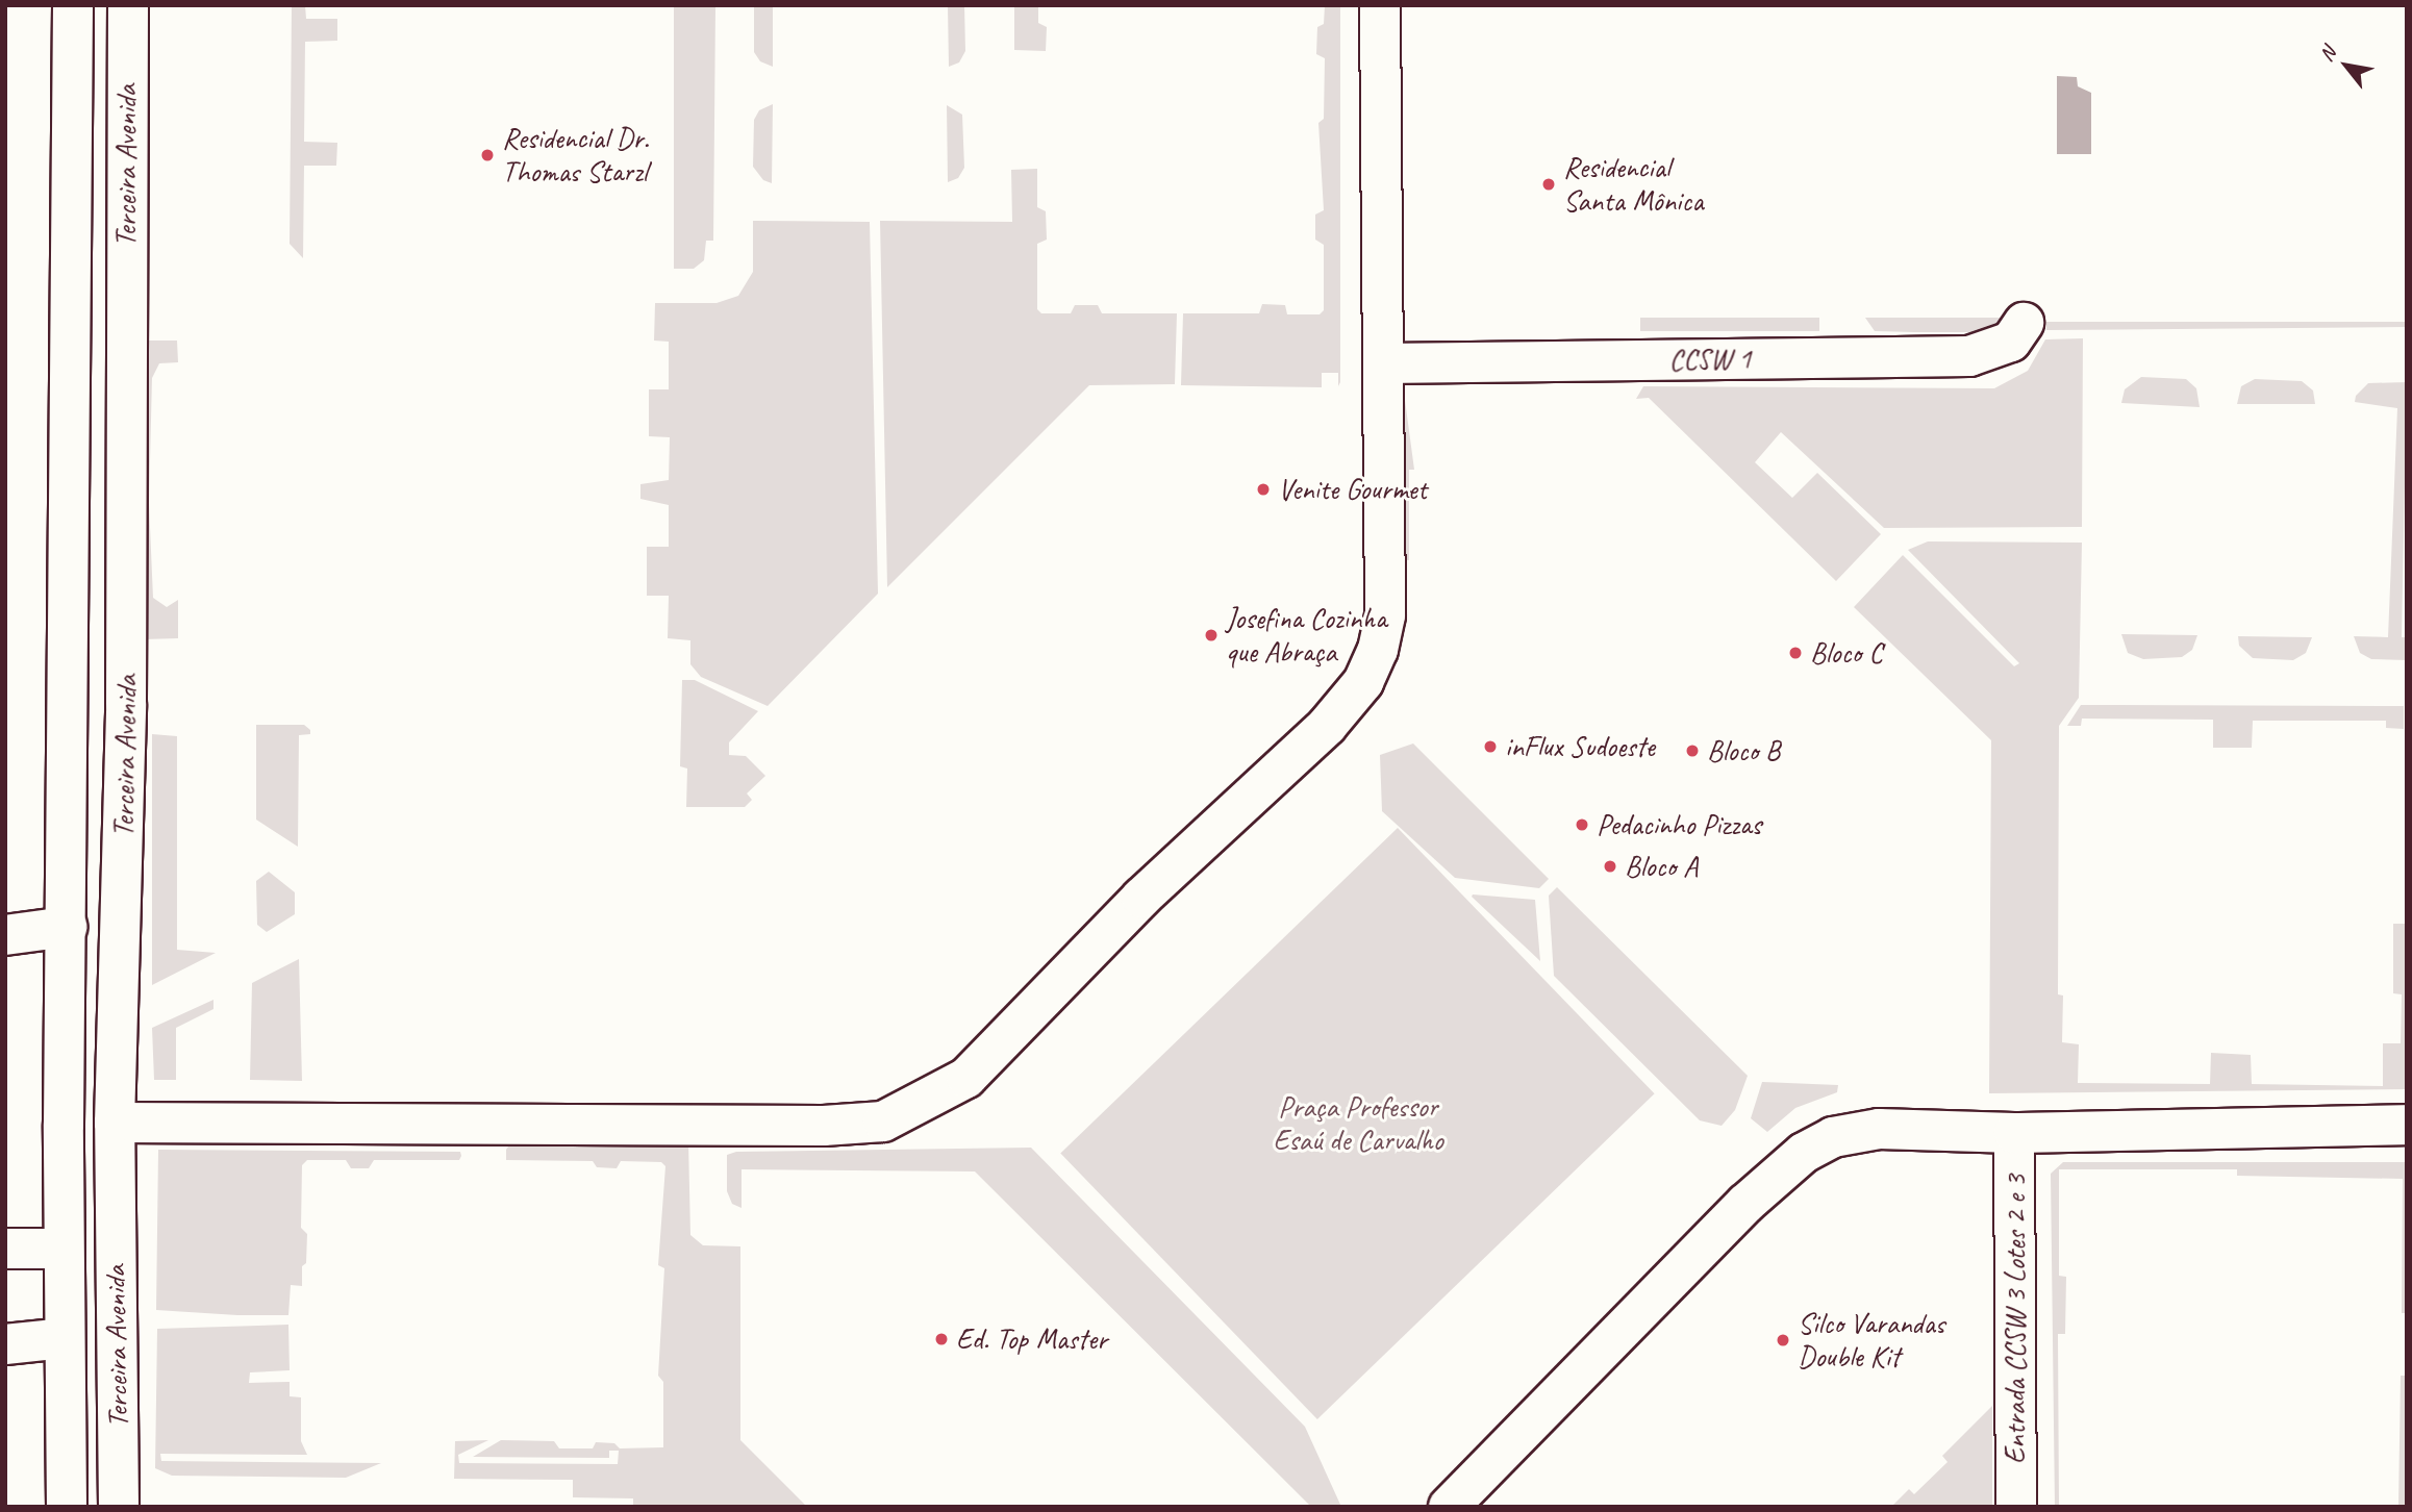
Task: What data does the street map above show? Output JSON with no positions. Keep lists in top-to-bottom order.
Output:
{
  "streets": {
    "street": ["Terceira Avenida", "CCSW 1", "Entrada CCSW 3 Lotes 2 e 3"]
  },
  "parks": ["Praça Professor Esaú de Carvalho"],
  "places": [
    "Residencial Dr. Thomas Starzl",
    "Residencial Santa Mônica",
    "Venite Gourmet",
    "Josefina Cozinha que Abraça",
    "Bloco C",
    "inFlux Sudoeste",
    "Bloco B",
    "Pedacinho Pizzas",
    "Bloco A",
    "Ed. Top Master",
    "Silco Varandas Double Kit"
  ],
  "north": "top left"
}
